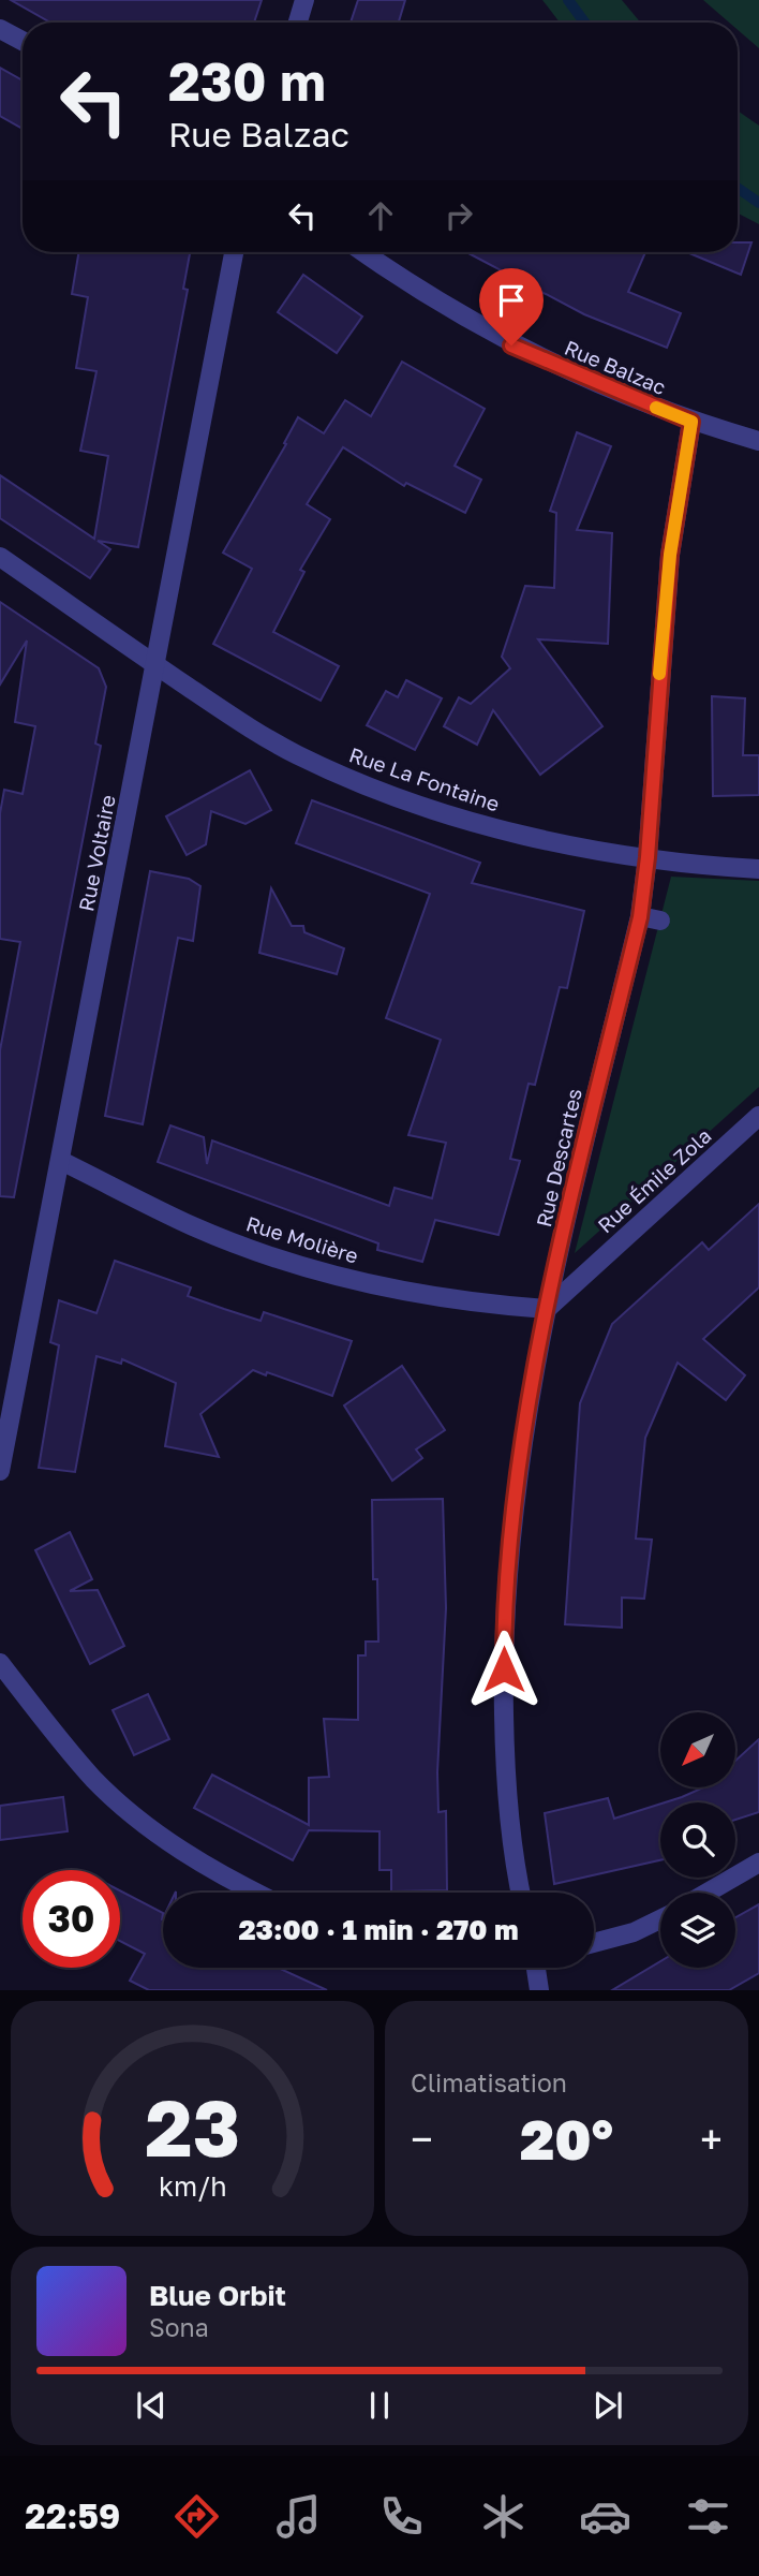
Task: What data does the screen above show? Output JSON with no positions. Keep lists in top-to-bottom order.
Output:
{
  "streets": {
    "street": [
      "Rue Balzac",
      "Rue La Fontaine",
      "Rue Voltaire",
      "Rue Descartes",
      "Rue Émile Zola",
      "Rue Molière"
    ]
  },
  "crossings": [
    ["Rue Balzac", "Rue Descartes"],
    ["Rue La Fontaine", "Rue Voltaire"],
    ["Rue La Fontaine", "Rue Descartes"],
    ["Rue Voltaire", "Rue Molière"],
    ["Rue Descartes", "Rue Émile Zola"],
    ["Rue Descartes", "Rue Molière"],
    ["Rue Émile Zola", "Rue Molière"]
  ],
  "north": "bottom left",
  "page": {
    "turn": ["230 m", "Rue Balzac"],
    "limit": "30",
    "trip": "23:00 · 1 min · 270 m",
    "tile": "Climatisation",
    "heat": ["−", "20°", "+"],
    "song": ["Blue Orbit", "Sona"],
    "tabs": "22:59",
    "gauge": ["23", "km/h"]
  }
}
